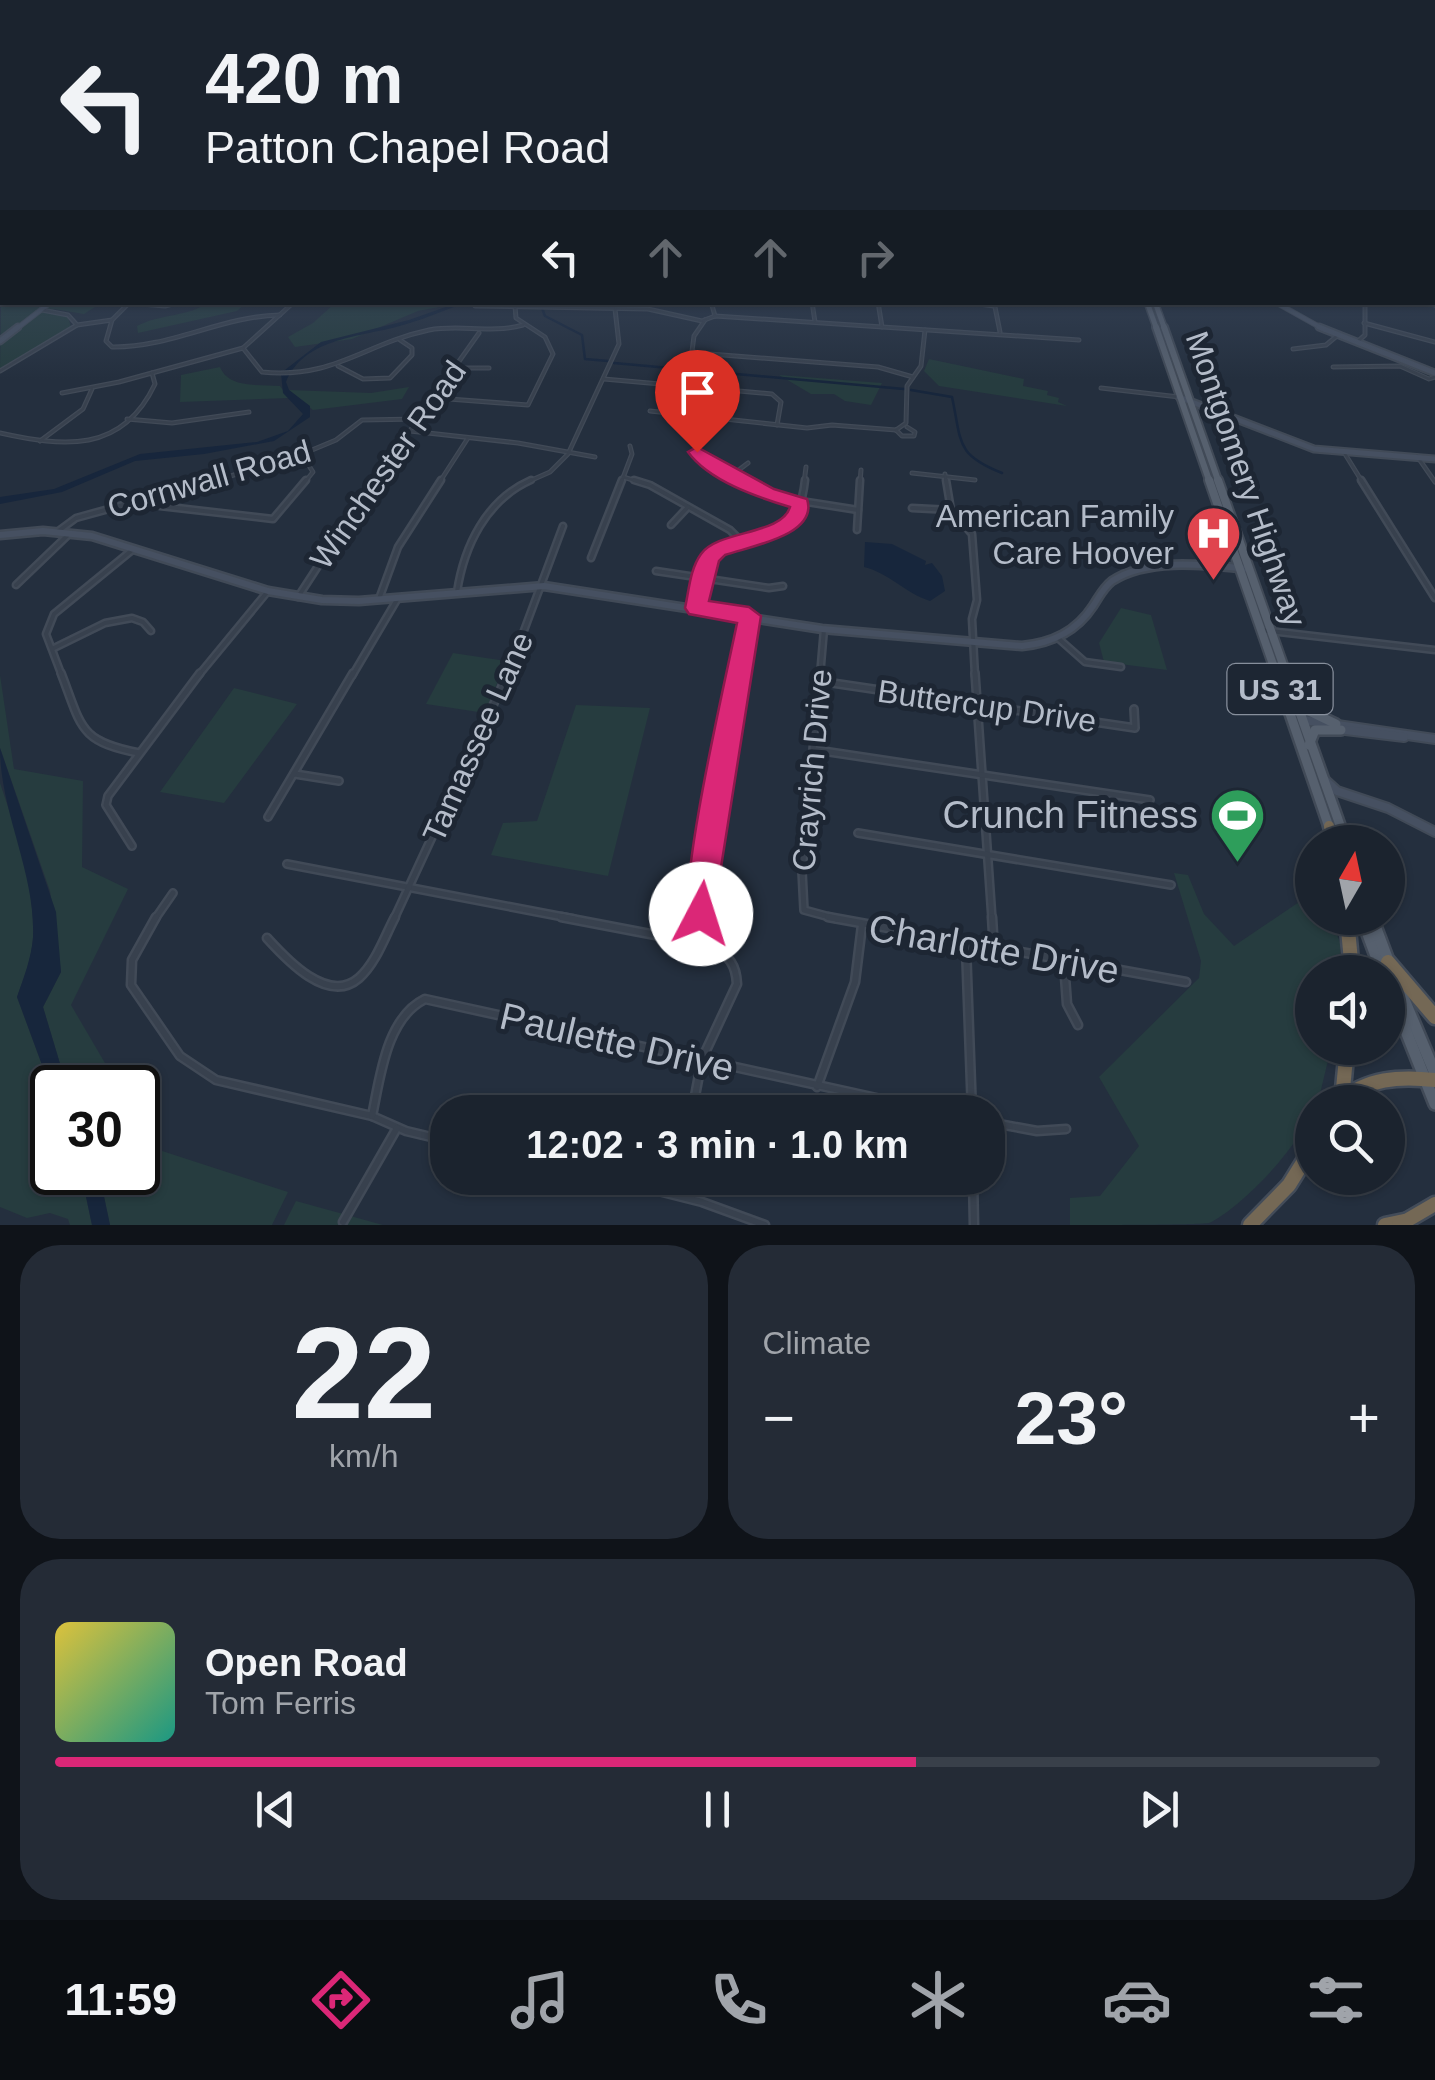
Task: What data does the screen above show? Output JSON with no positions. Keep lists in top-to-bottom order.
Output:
{
  "streets": {
    "main road": ["Montgomery Highway", "US 31"],
    "street": [
      "Winchester Road",
      "Cornwall Road",
      "Buttercup Drive",
      "Tamassee Lane",
      "Crayrich Drive",
      "Charlotte Drive",
      "Paulette Drive"
    ]
  },
  "crossings": [
    ["Winchester Road", "Cornwall Road"],
    ["Buttercup Drive", "Crayrich Drive"],
    ["Crayrich Drive", "Charlotte Drive"]
  ],
  "places": {
    "hospital": ["American Family Care Hoover"],
    "sports": ["Crunch Fitness"]
  },
  "north": "top",
  "page": {
    "turn": ["420 m", "Patton Chapel Road"],
    "limit": "30",
    "trip": "12:02 · 3 min · 1.0 km",
    "tile": [
      ["22", "km/h"],
      "Climate"
    ],
    "heat": ["−", "23°", "+"],
    "song": ["Open Road", "Tom Ferris"],
    "tabs": "11:59"
  }
}
